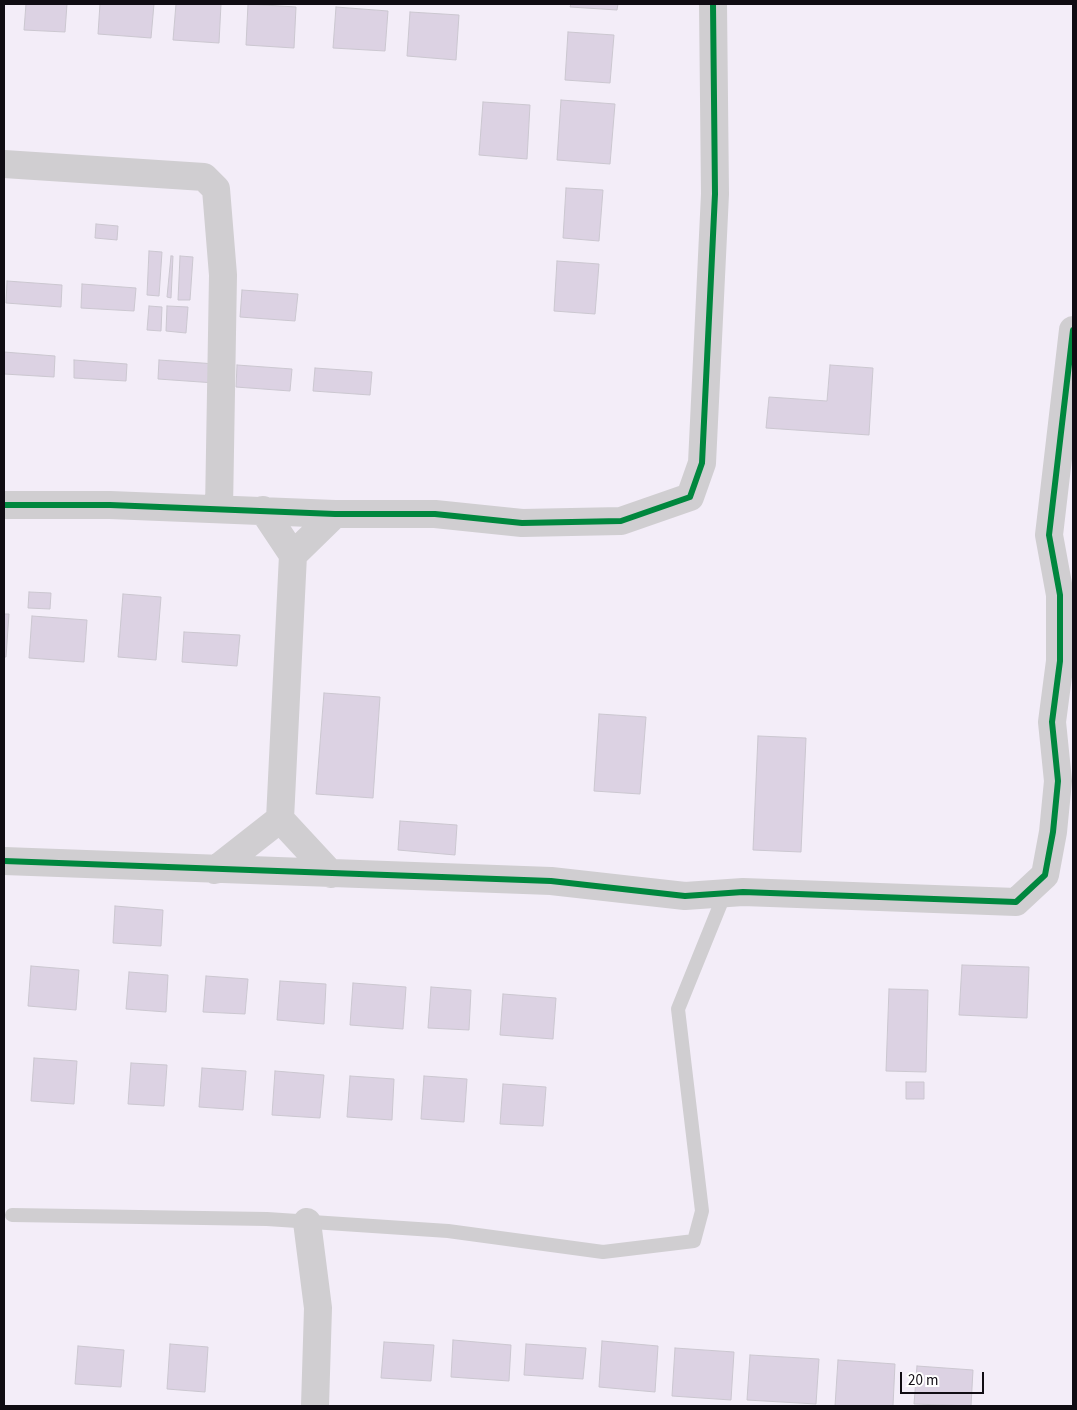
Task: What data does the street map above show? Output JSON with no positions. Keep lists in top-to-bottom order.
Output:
{
  "scale_bar": "20 m"
}
